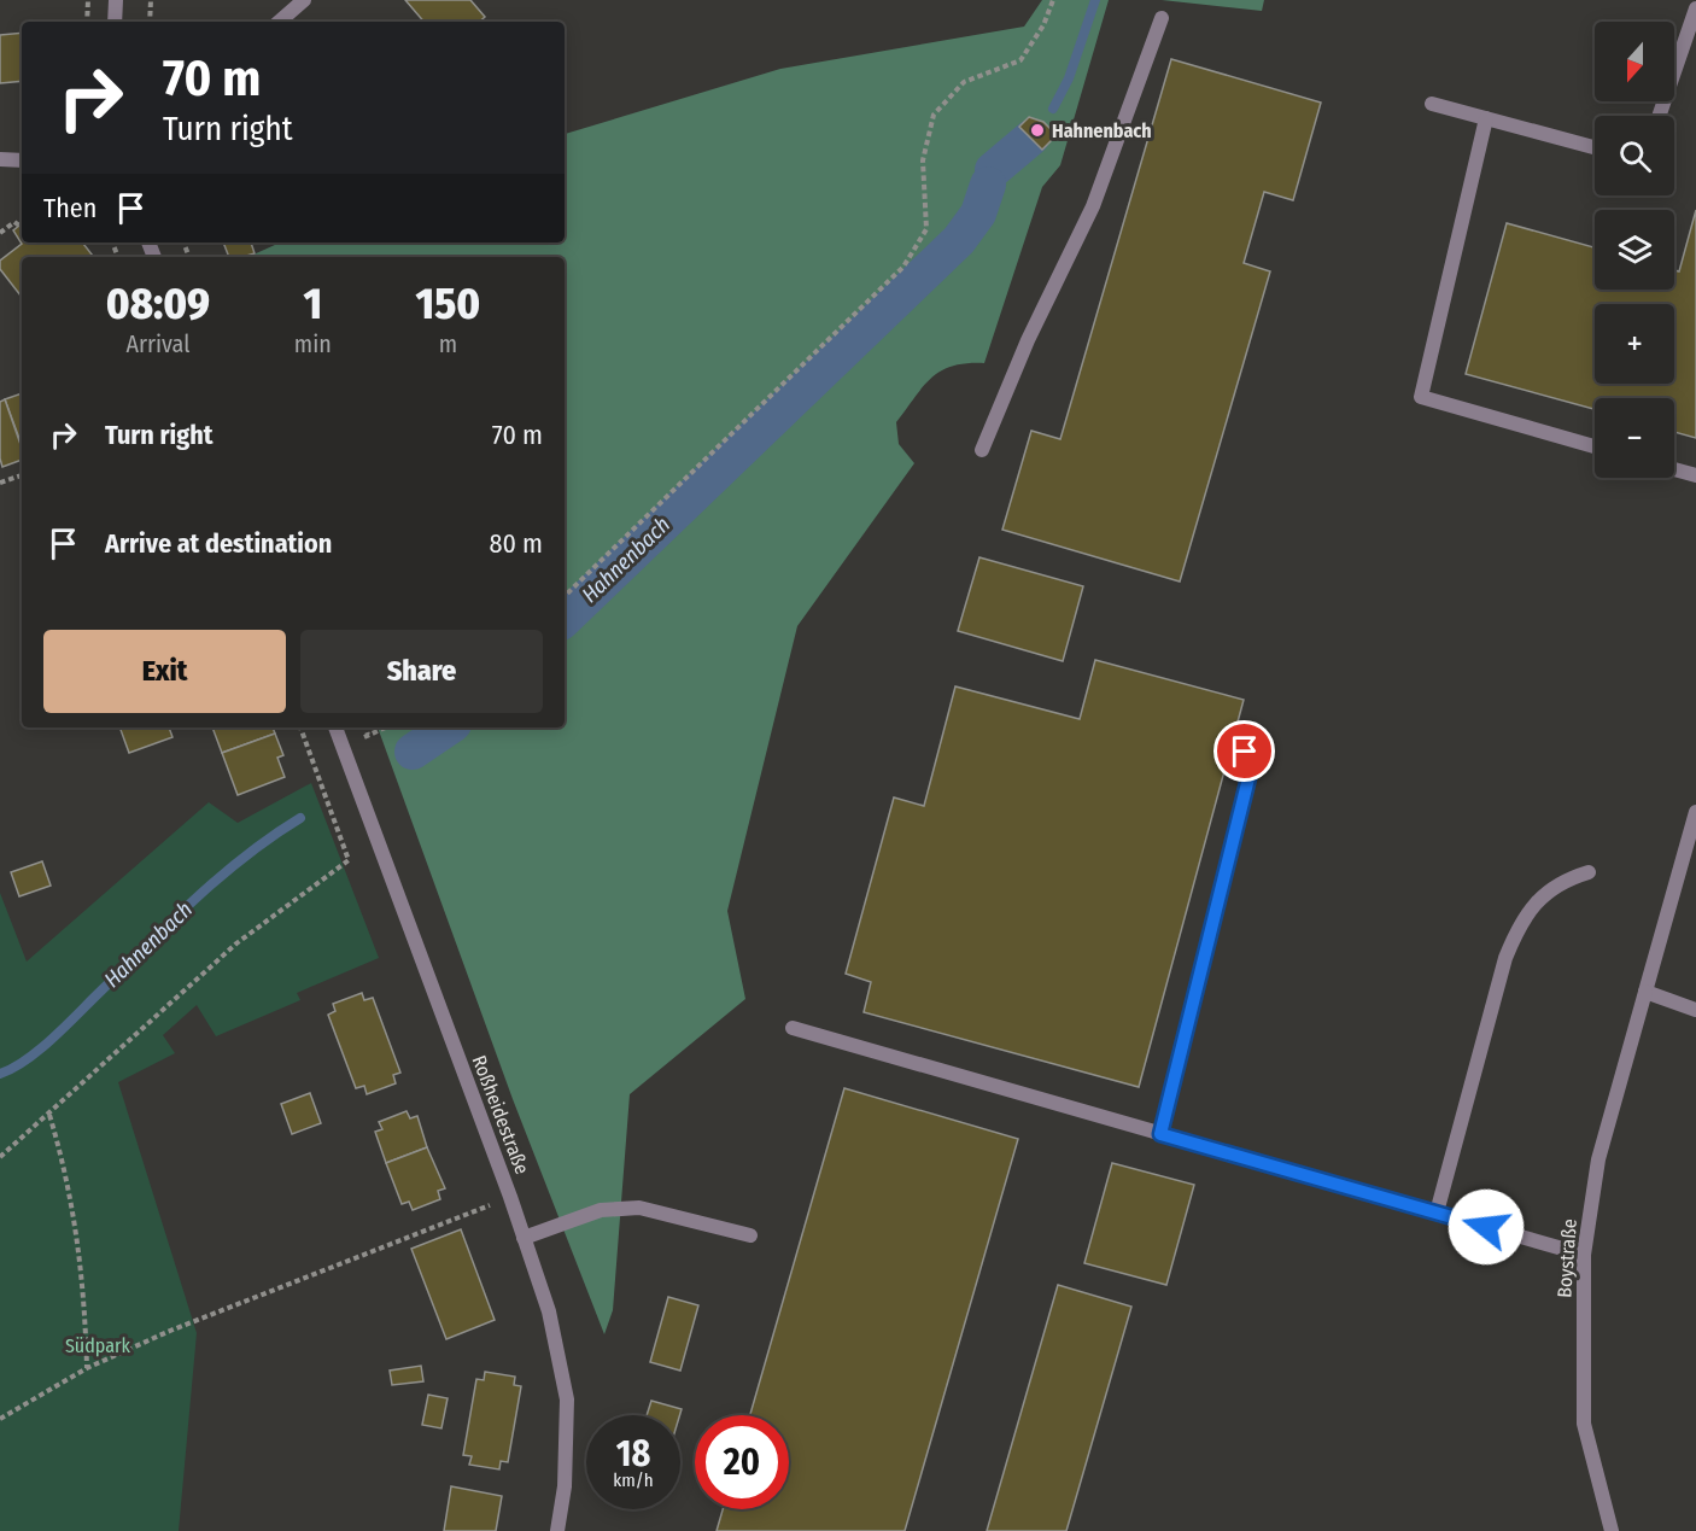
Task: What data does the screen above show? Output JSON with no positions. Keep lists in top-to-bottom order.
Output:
{
  "streets": {
    "street": ["Roßheidestraße", "Boystraße"]
  },
  "water": ["Hahnenbach"],
  "parks": ["Südpark"],
  "places": ["Hahnenbach"],
  "north": "bottom",
  "page": {
    "map_buttons": ["+", "−"],
    "turn": ["70 m", "Turn right"],
    "then": "Then",
    "eta": [
      "08:09",
      "Arrival",
      "1",
      "min",
      "150",
      "m"
    ],
    "list": [
      {
        "name": "Turn right",
        "value": "70 m"
      },
      {
        "name": "Arrive at destination",
        "value": "80 m"
      }
    ],
    "buttons": ["Exit", "Share"],
    "speed": "18 km/h",
    "limit": "20"
  }
}
